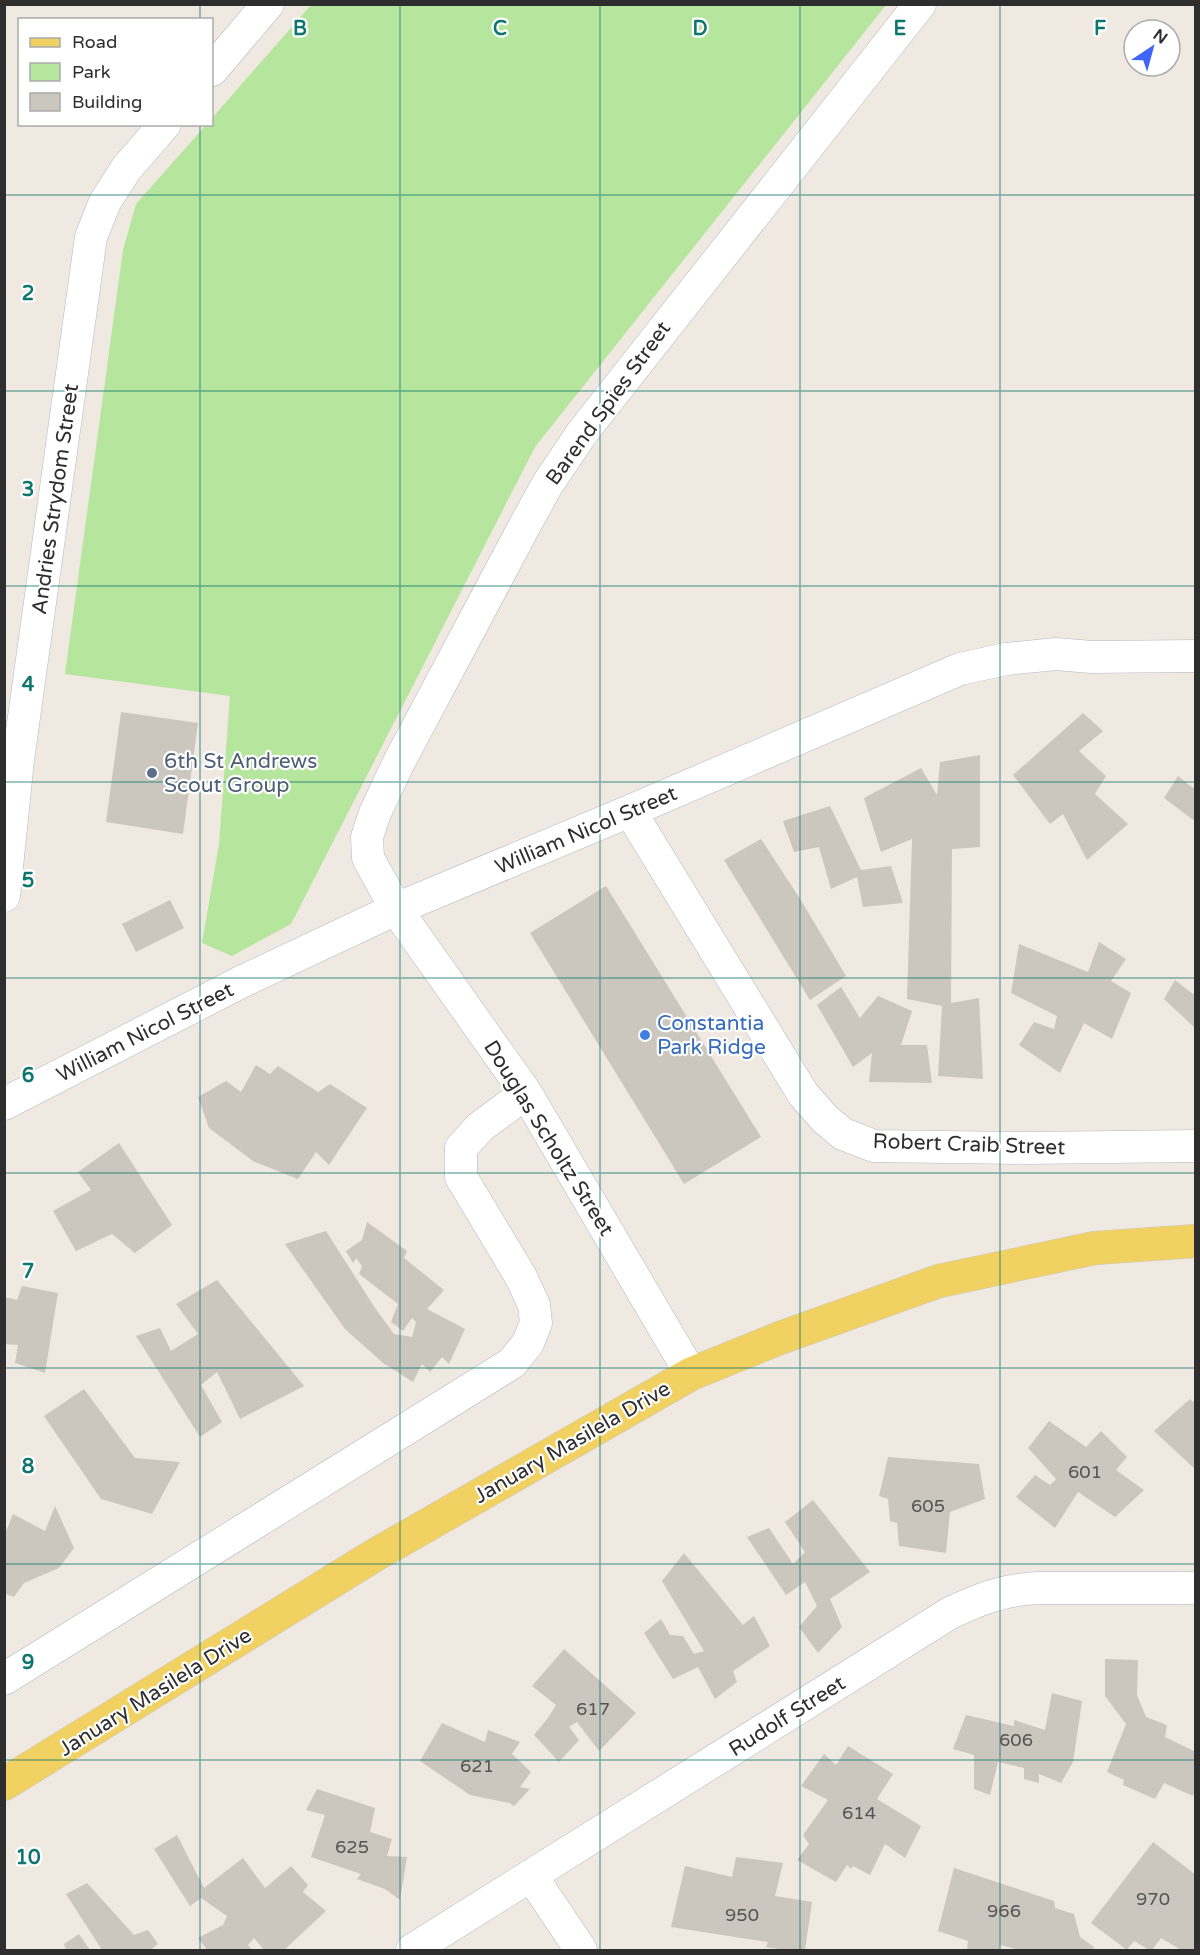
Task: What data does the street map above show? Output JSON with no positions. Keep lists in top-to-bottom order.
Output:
{
  "streets": {
    "main road": ["January Masilela Drive"],
    "street": [
      "Barend Spies Street",
      "Andries Strydom Street",
      "William Nicol Street",
      "Douglas Scholtz Street",
      "Robert Craib Street",
      "Rudolf Street"
    ]
  },
  "crossings": [
    ["Barend Spies Street", "William Nicol Street"],
    ["Barend Spies Street", "Douglas Scholtz Street"],
    ["William Nicol Street", "Douglas Scholtz Street"],
    ["William Nicol Street", "Robert Craib Street"],
    ["Douglas Scholtz Street", "January Masilela Drive"]
  ],
  "places": ["6th St Andrews Scout Group", "Constantia Park Ridge"],
  "house_numbers": [
    "601",
    "605",
    "617",
    "606",
    "621",
    "614",
    "625",
    "970",
    "966",
    "950"
  ],
  "legend": ["Road", "Park", "Building"],
  "north": "top right",
  "grid": {
    "columns": [
      "B",
      "C",
      "D",
      "E",
      "F"
    ],
    "rows": [
      "2",
      "3",
      "4",
      "5",
      "6",
      "7",
      "8",
      "9",
      "10"
    ]
  }
}
